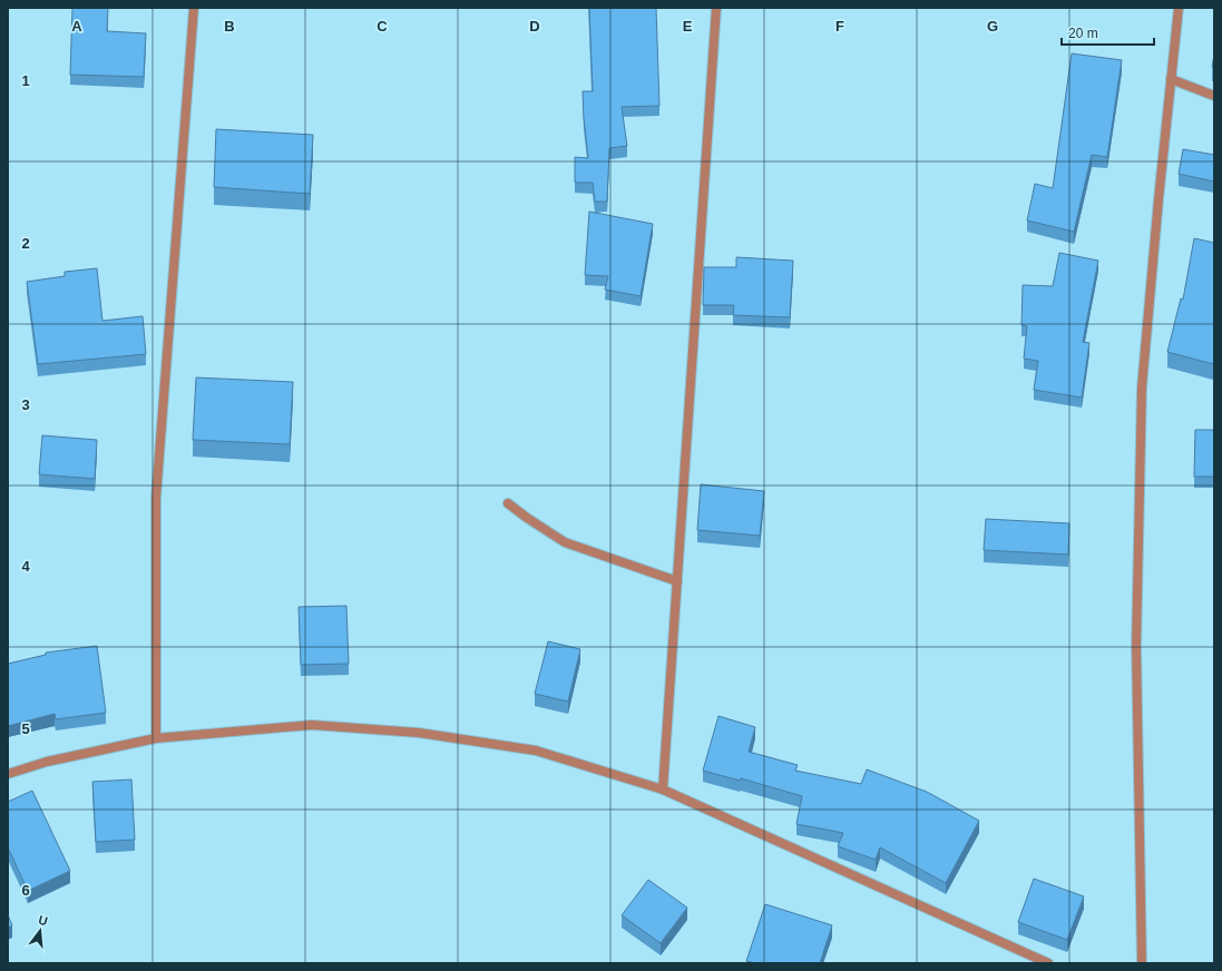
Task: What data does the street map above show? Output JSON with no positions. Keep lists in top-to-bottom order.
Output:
{
  "scale_bar": "20 m",
  "north": "top",
  "grid": {
    "columns": [
      "A",
      "B",
      "C",
      "D",
      "E",
      "F",
      "G"
    ],
    "rows": [
      "1",
      "2",
      "3",
      "4",
      "5",
      "6"
    ]
  }
}
